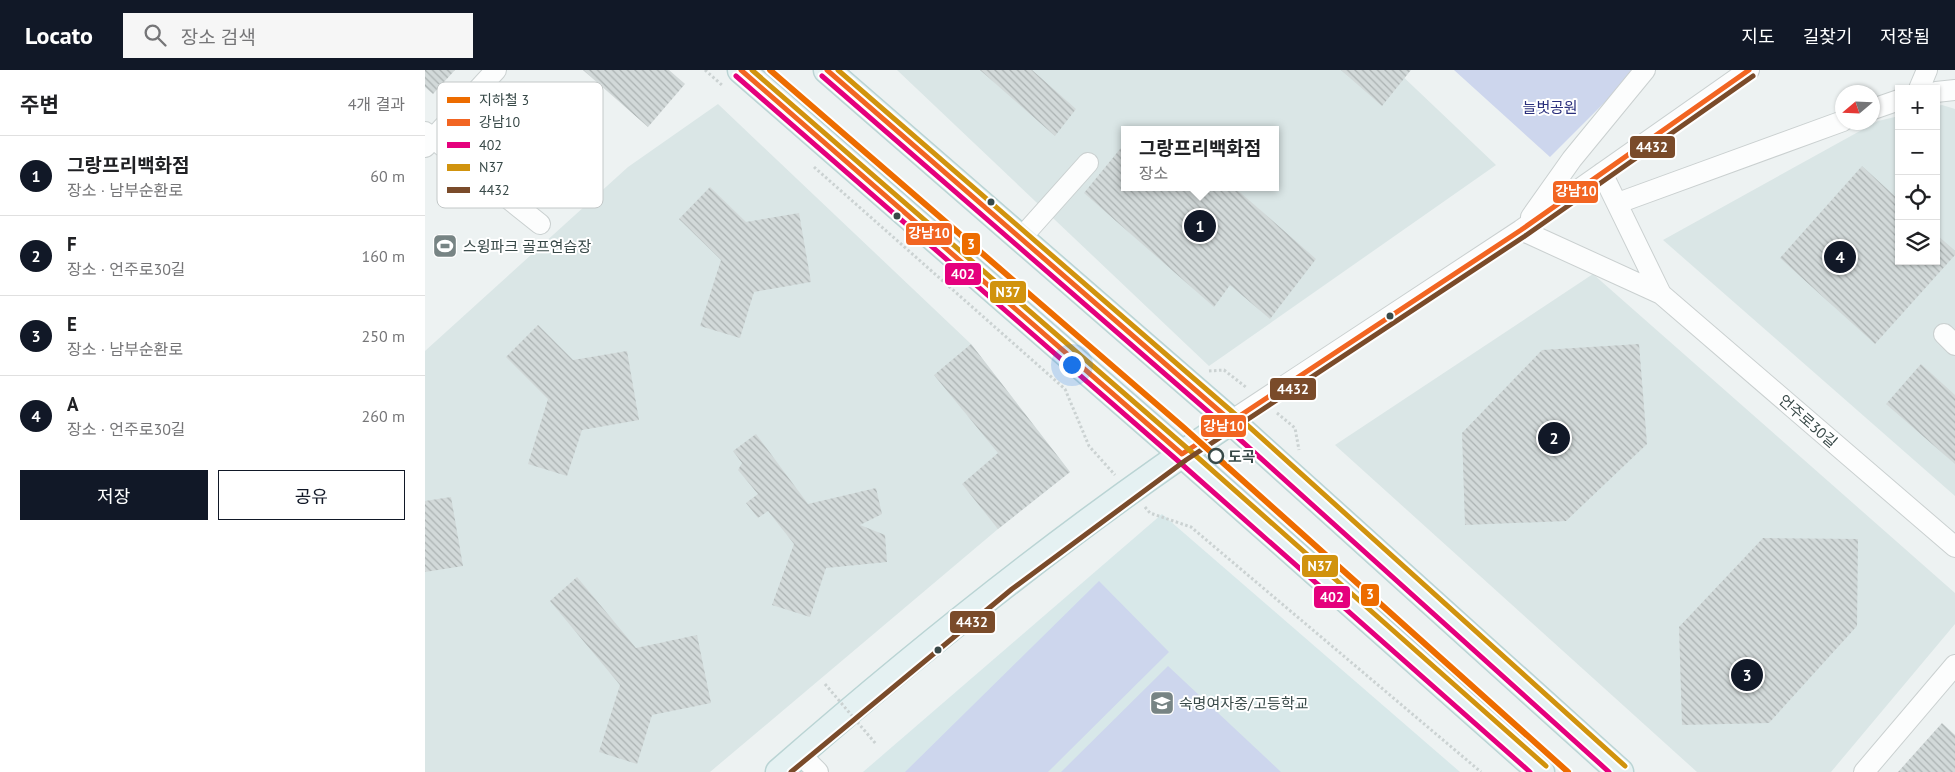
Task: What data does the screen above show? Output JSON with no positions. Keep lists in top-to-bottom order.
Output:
{
  "streets": {
    "street": ["언주로30길"]
  },
  "parks": ["늘벗공원"],
  "places": {
    "sports": ["스윙파크 골프연습장"],
    "other": ["도곡"],
    "school or university": ["숙명여자중/고등학교"]
  },
  "lines": [
    "metro line 3",
    "transit line 강남10",
    "transit line N37",
    "transit line 402",
    "transit line 4432"
  ],
  "legend": [
    "지하철 3",
    "강남10",
    "402",
    "N37",
    "4432"
  ],
  "north": "left",
  "page": {
    "header": "Locato",
    "search": "장소 검색",
    "nav": ["지도", "길찾기", "저장됨"],
    "heading": ["주변", "4개 결과"],
    "map_buttons": ["+", "−"],
    "popup": ["그랑프리백화점", "장소"],
    "list": [
      {
        "mark": "1",
        "name": "그랑프리백화점",
        "note": "장소 · 남부순환로",
        "value": "60 m"
      },
      {
        "mark": "2",
        "name": "F",
        "note": "장소 · 언주로30길",
        "value": "160 m"
      },
      {
        "mark": "3",
        "name": "E",
        "note": "장소 · 남부순환로",
        "value": "250 m"
      },
      {
        "mark": "4",
        "name": "A",
        "note": "장소 · 언주로30길",
        "value": "260 m"
      }
    ],
    "pins": [
      "1",
      "4",
      "2",
      "3"
    ],
    "buttons": ["저장", "공유"]
  }
}
